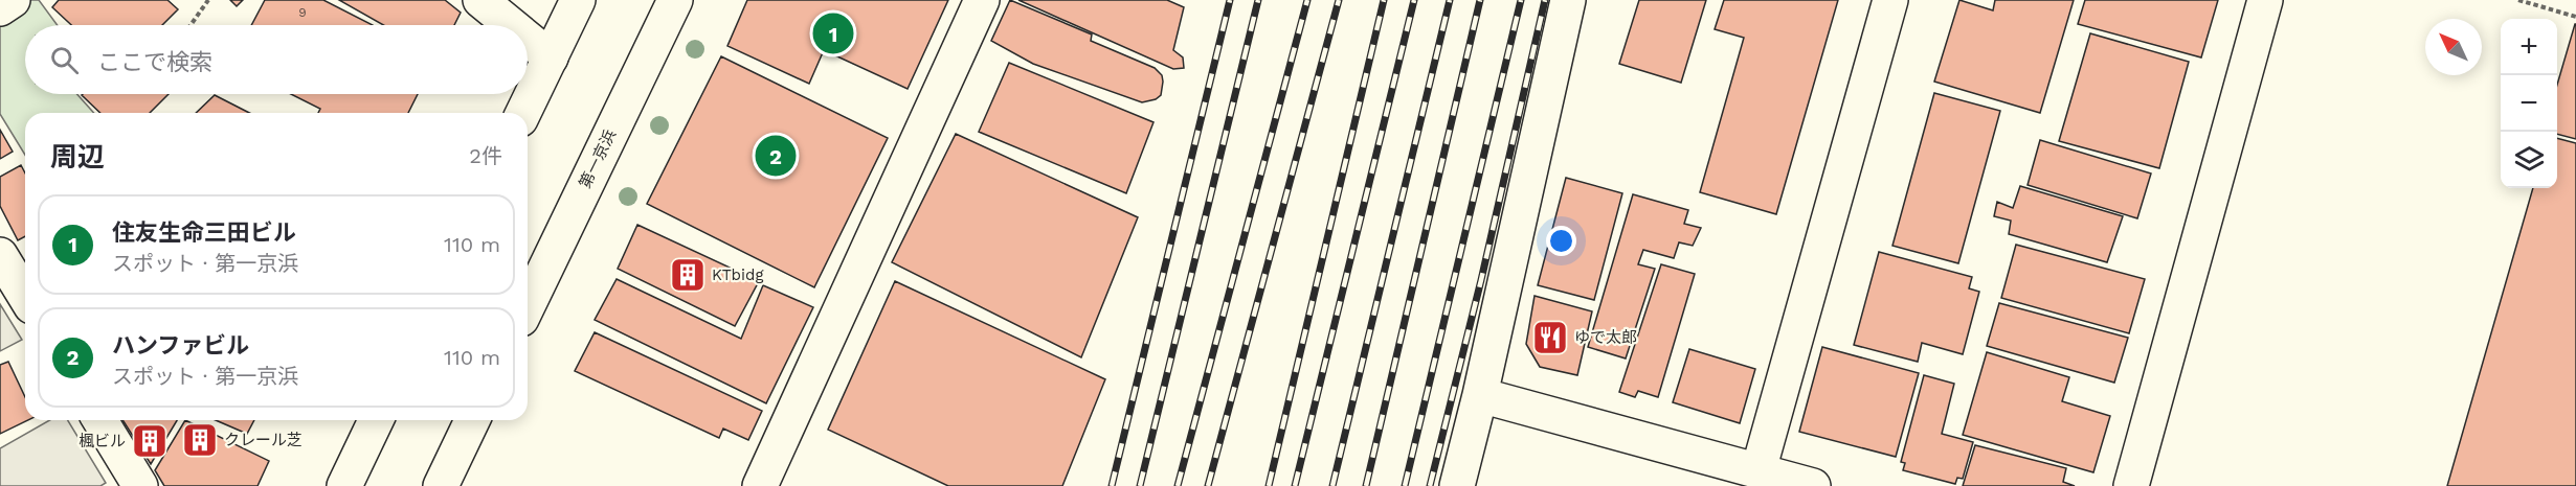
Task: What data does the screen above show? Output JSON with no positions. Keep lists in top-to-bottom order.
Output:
{
  "streets": {
    "main road": ["第一京浜"]
  },
  "places": {
    "building": ["KTbidg", "クレール芝", "楓ビル"],
    "restaurant": ["ゆで太郎"]
  },
  "house_numbers": ["9"],
  "north": "top left",
  "page": {
    "pins": ["1", "2"],
    "map_buttons": ["+", "−"],
    "search": "ここで検索",
    "heading": ["周辺", "2件"],
    "list": [
      {
        "mark": "1",
        "name": "住友生命三田ビル",
        "note": "スポット · 第一京浜",
        "value": "110 m"
      },
      {
        "mark": "2",
        "name": "ハンファビル",
        "note": "スポット · 第一京浜",
        "value": "110 m"
      }
    ]
  }
}
